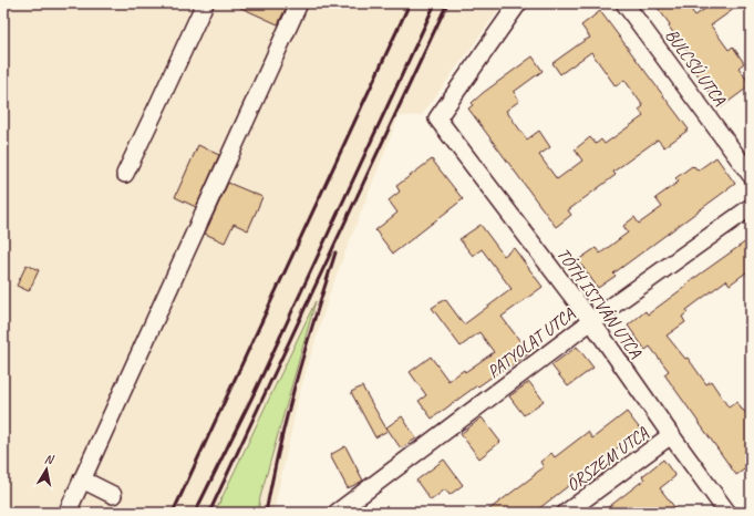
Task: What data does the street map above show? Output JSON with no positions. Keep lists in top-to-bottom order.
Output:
{
  "streets": {
    "street": [
      "BULCSÚ UTCA",
      "TÓTH ISTVÁN UTCA",
      "PATYOLAT UTCA",
      "ŐRSZEM UTCA"
    ]
  },
  "crossings": [
    ["TÓTH ISTVÁN UTCA", "PATYOLAT UTCA"],
    ["TÓTH ISTVÁN UTCA", "ŐRSZEM UTCA"]
  ],
  "north": "top"
}
